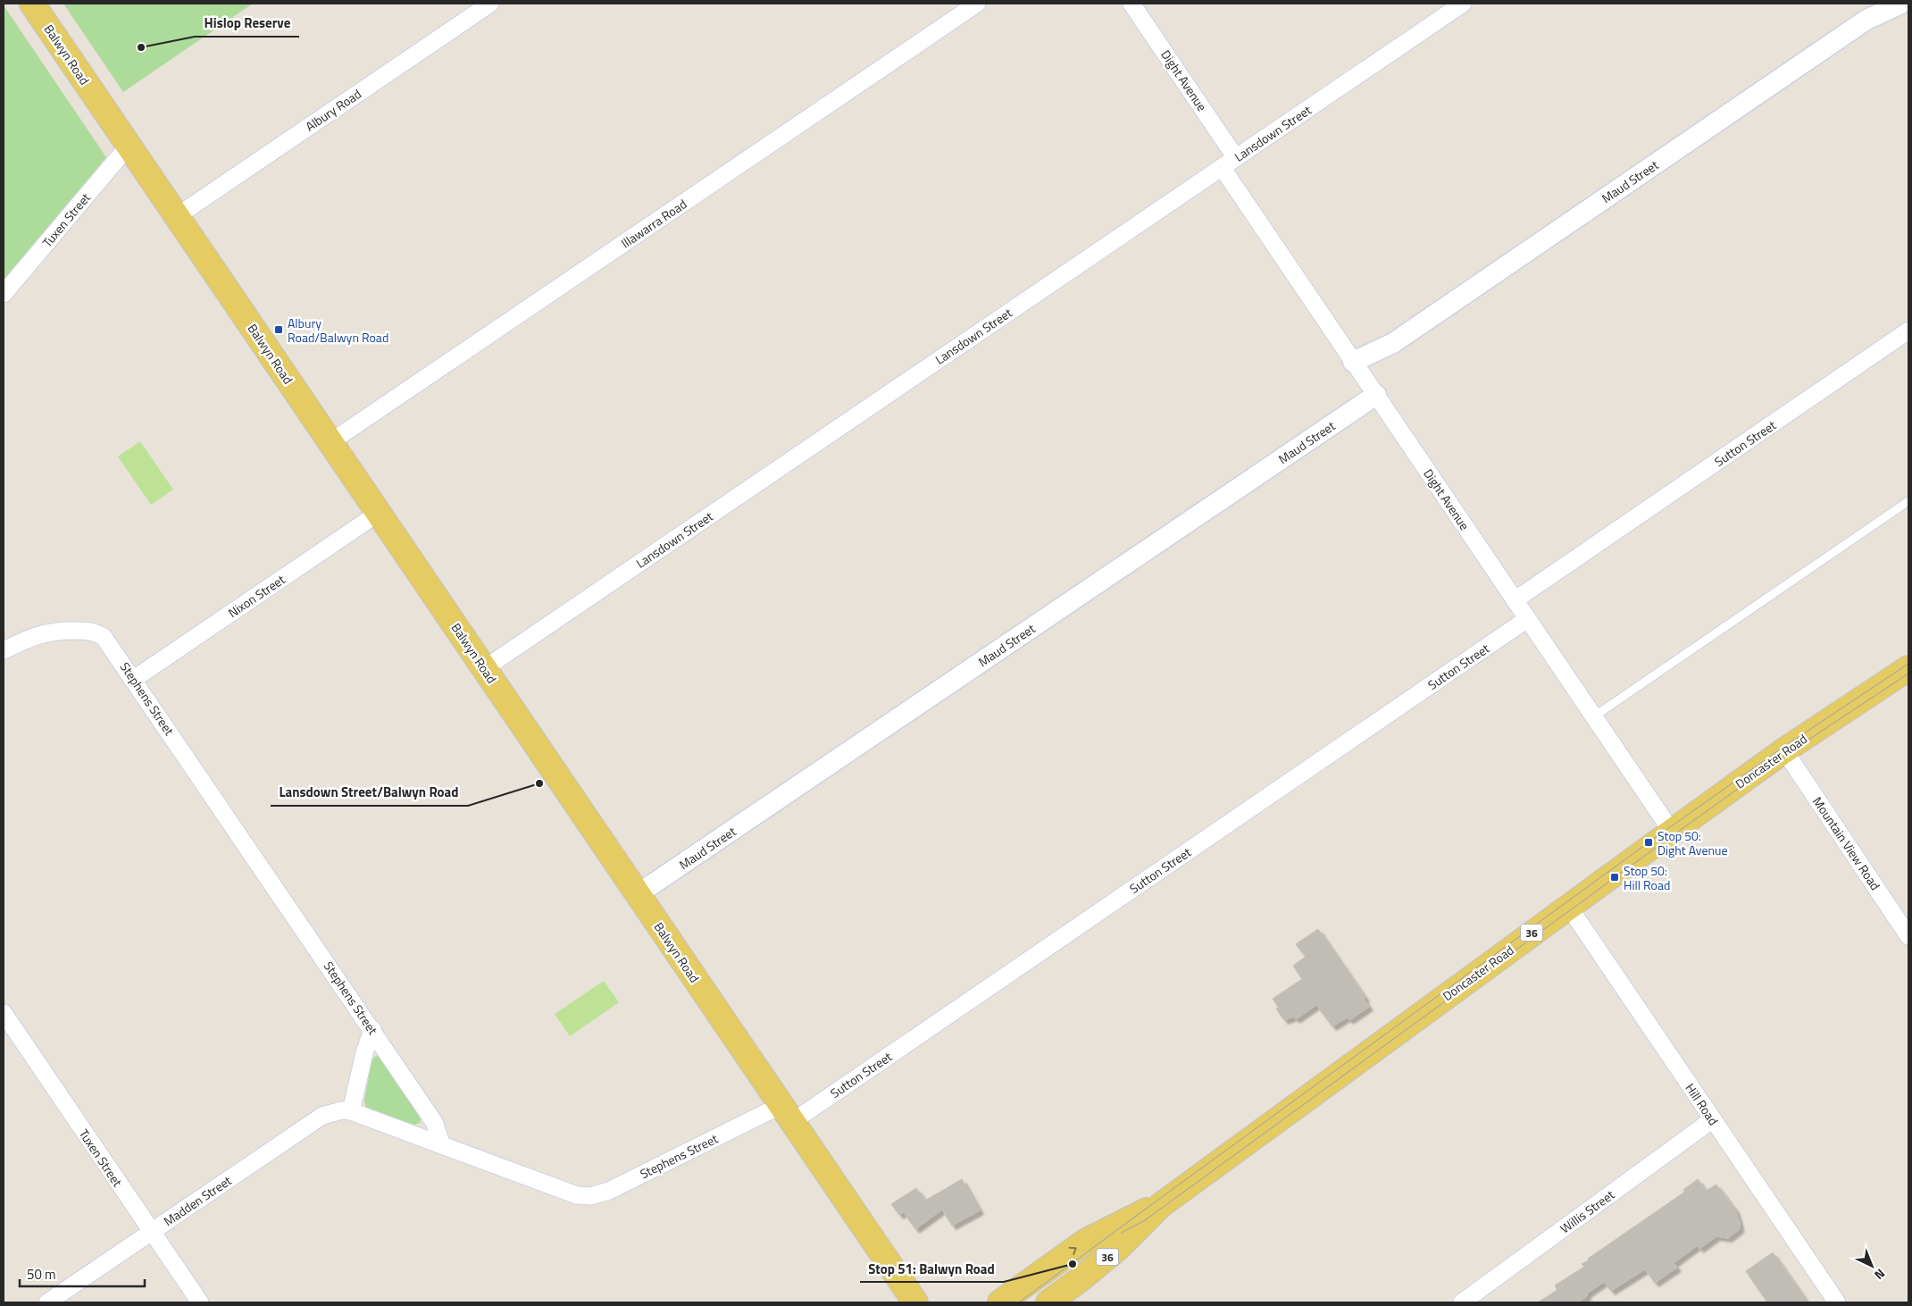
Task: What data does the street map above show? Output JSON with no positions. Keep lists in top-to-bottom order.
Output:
{
  "streets": {
    "main road": ["Balwyn Road", "Doncaster Road", "36"],
    "street": [
      "Dight Avenue",
      "Albury Road",
      "Lansdown Street",
      "Maud Street",
      "Tuxen Street",
      "Illawarra Road",
      "Sutton Street",
      "Nixon Street",
      "Stephens Street",
      "Mountain View Road",
      "Hill Road",
      "Madden Street",
      "Willis Street"
    ]
  },
  "crossings": [
    ["Balwyn Road", "Albury Road"],
    ["Balwyn Road", "Lansdown Street"],
    ["Balwyn Road", "Maud Street"],
    ["Balwyn Road", "Tuxen Street"],
    ["Balwyn Road", "Illawarra Road"],
    ["Balwyn Road", "Sutton Street"],
    ["Balwyn Road", "Nixon Street"],
    ["Balwyn Road", "Stephens Street"],
    ["Dight Avenue", "Lansdown Street"],
    ["Dight Avenue", "Maud Street"],
    ["Dight Avenue", "Sutton Street"],
    ["Dight Avenue", "Doncaster Road"],
    ["Tuxen Street", "Madden Street"],
    ["Sutton Street", "Stephens Street"],
    ["Nixon Street", "Stephens Street"],
    ["Stephens Street", "Madden Street"],
    ["Doncaster Road", "Mountain View Road"],
    ["Doncaster Road", "Hill Road"],
    ["Hill Road", "Willis Street"]
  ],
  "places": {
    "other": ["Hislop Reserve", "Lansdown Street/Balwyn Road", "Stop 51: Balwyn Road"],
    "transit": ["Albury Road/Balwyn Road", "Stop 50: Dight Avenue", "Stop 50: Hill Road"]
  },
  "scale_bar": "50 m",
  "north": "bottom right"
}
